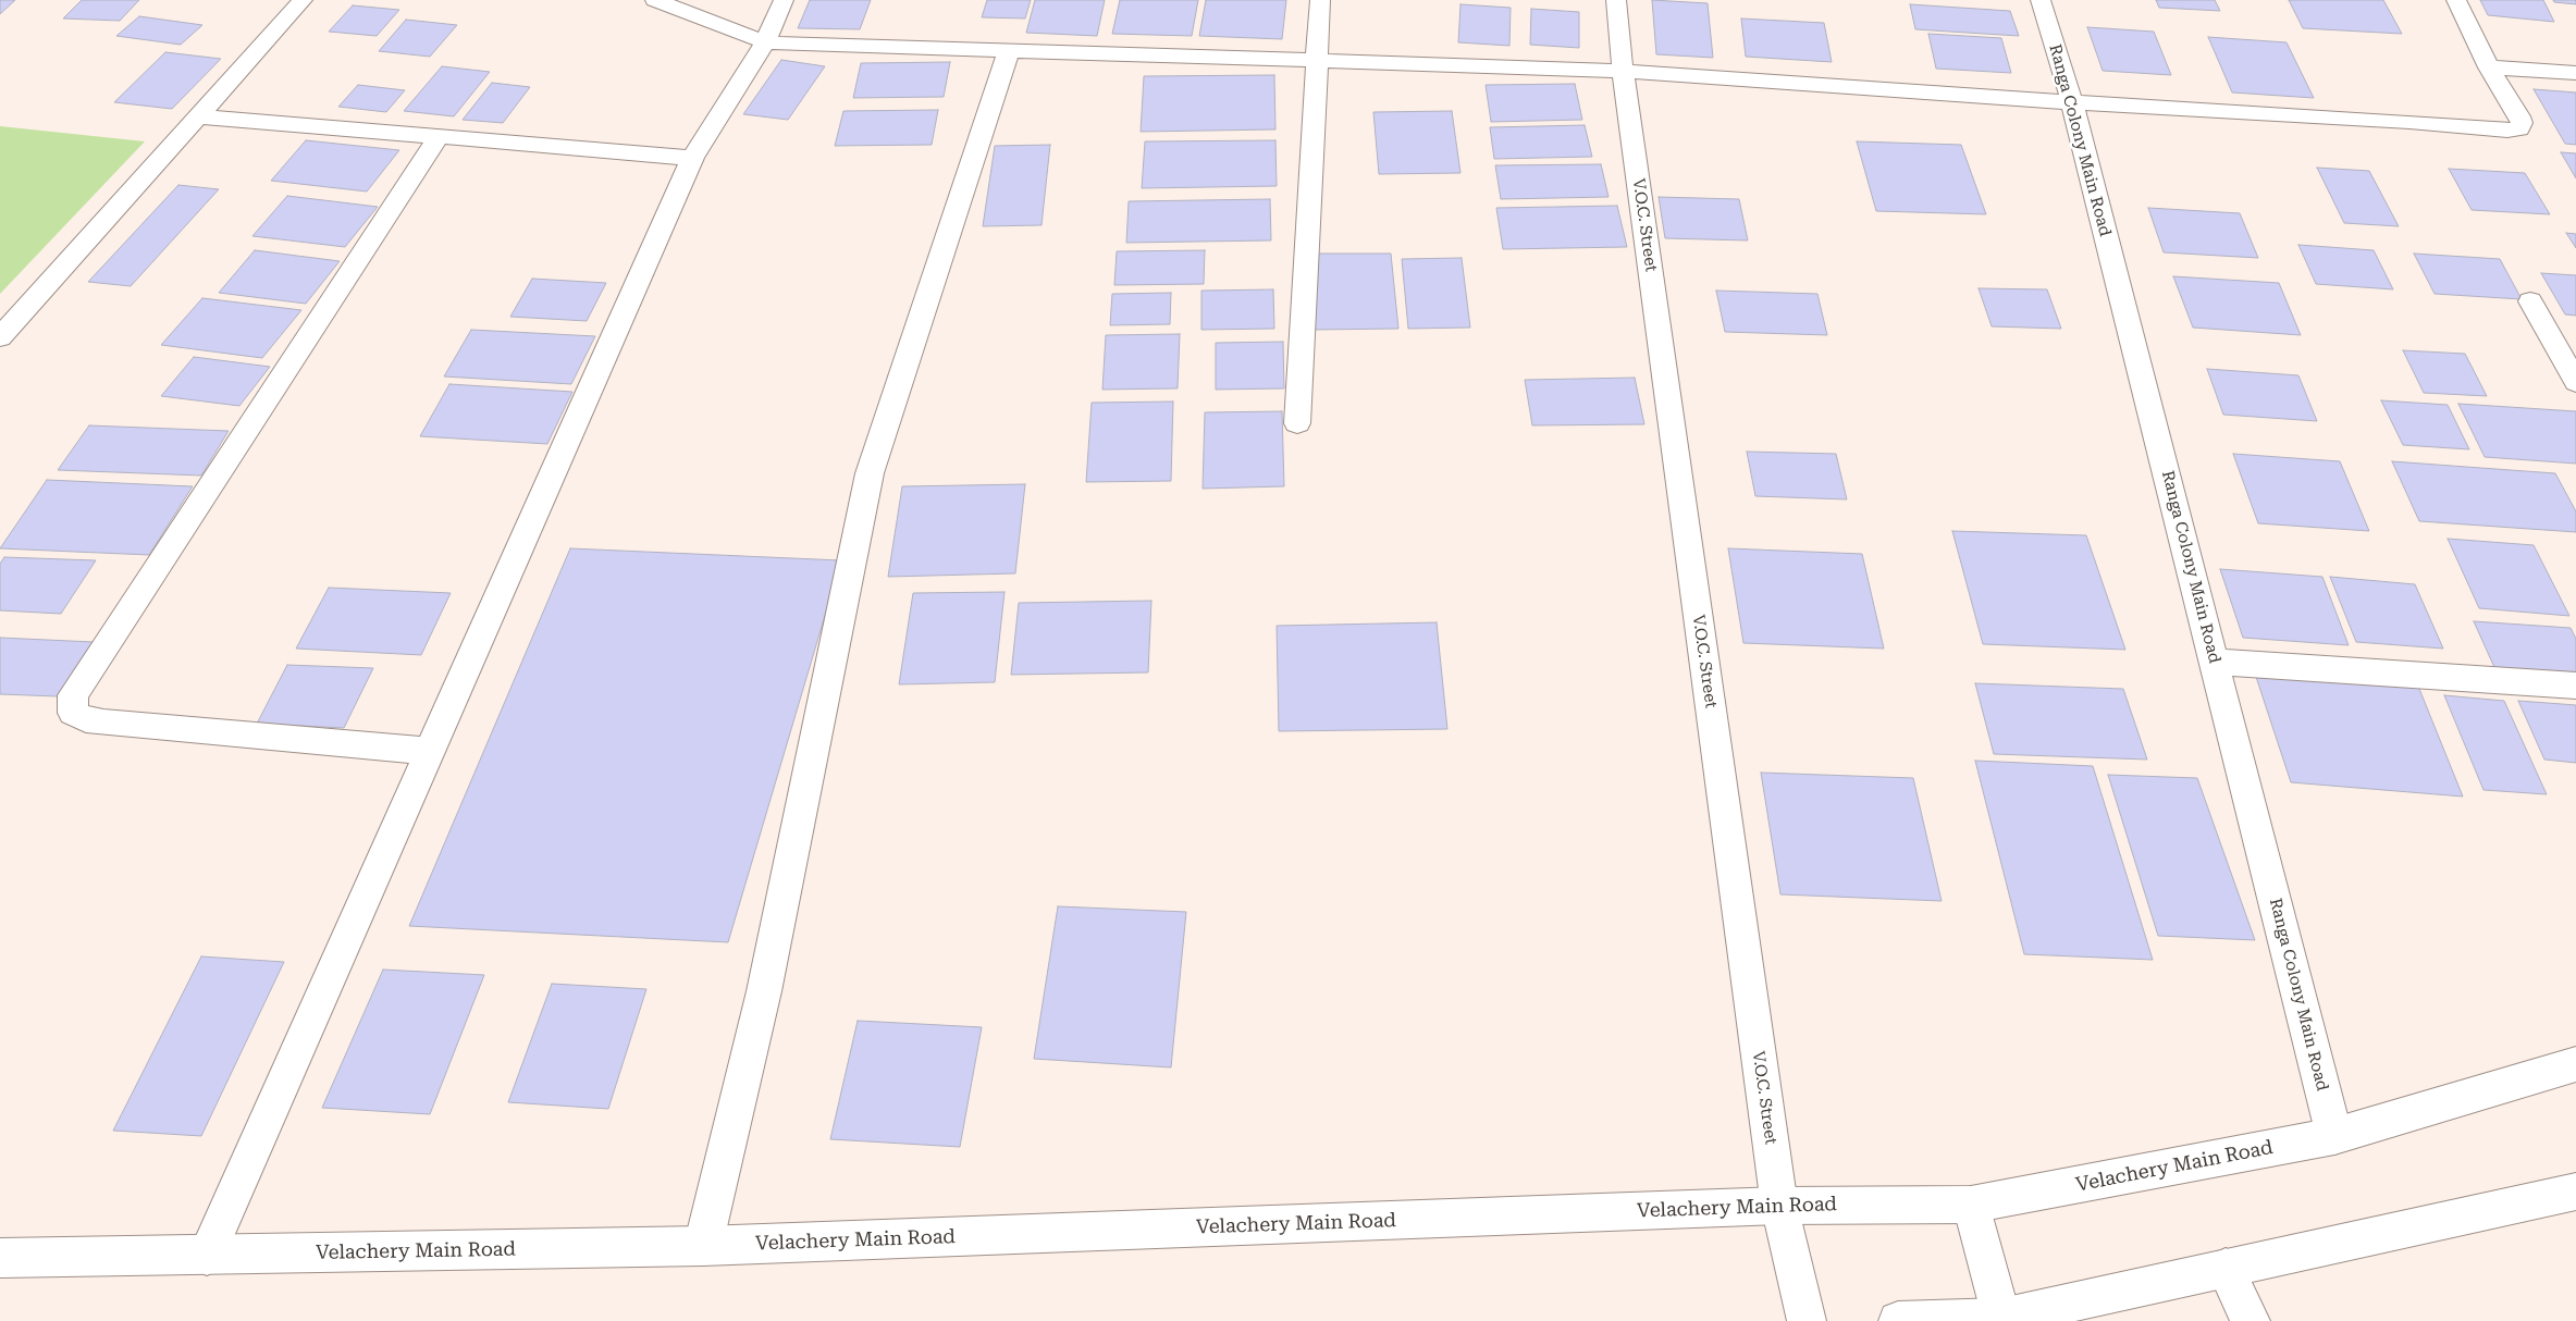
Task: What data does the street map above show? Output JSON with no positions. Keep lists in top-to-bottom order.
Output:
{
  "streets": {
    "street": ["Ranga Colony Main Road", "V.O.C. Street", "Velachery Main Road"]
  },
  "crossings": [
    ["Ranga Colony Main Road", "Velachery Main Road"],
    ["V.O.C. Street", "Velachery Main Road"]
  ]
}
